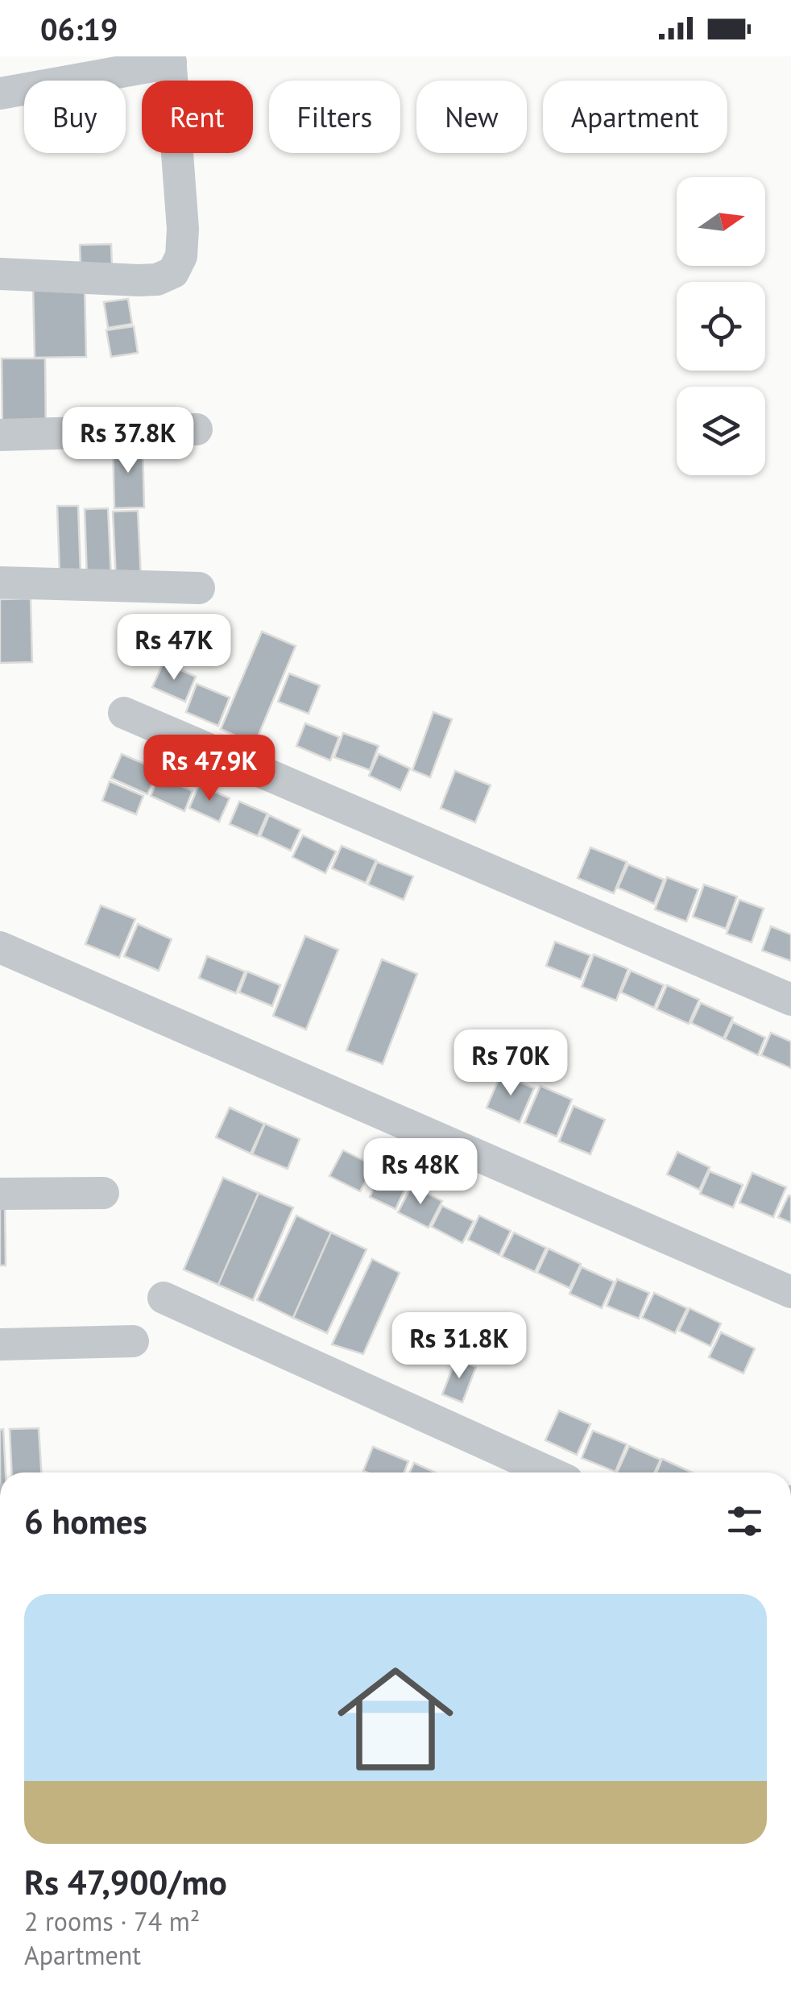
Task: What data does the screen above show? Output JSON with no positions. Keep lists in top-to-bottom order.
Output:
{
  "north": "right",
  "page": {
    "status": "06:19",
    "chip": [
      "Buy",
      "Rent",
      "Filters",
      "New",
      "Apartment"
    ],
    "price": [
      "Rs 37.8K",
      "Rs 47K",
      "Rs 47.9K",
      "Rs 70K",
      "Rs 48K",
      "Rs 31.8K"
    ],
    "heading": "6 homes",
    "list": [
      {
        "name": "Rs 47,900/mo",
        "note": "2 rooms · 74 m² · Apartment"
      }
    ]
  }
}
